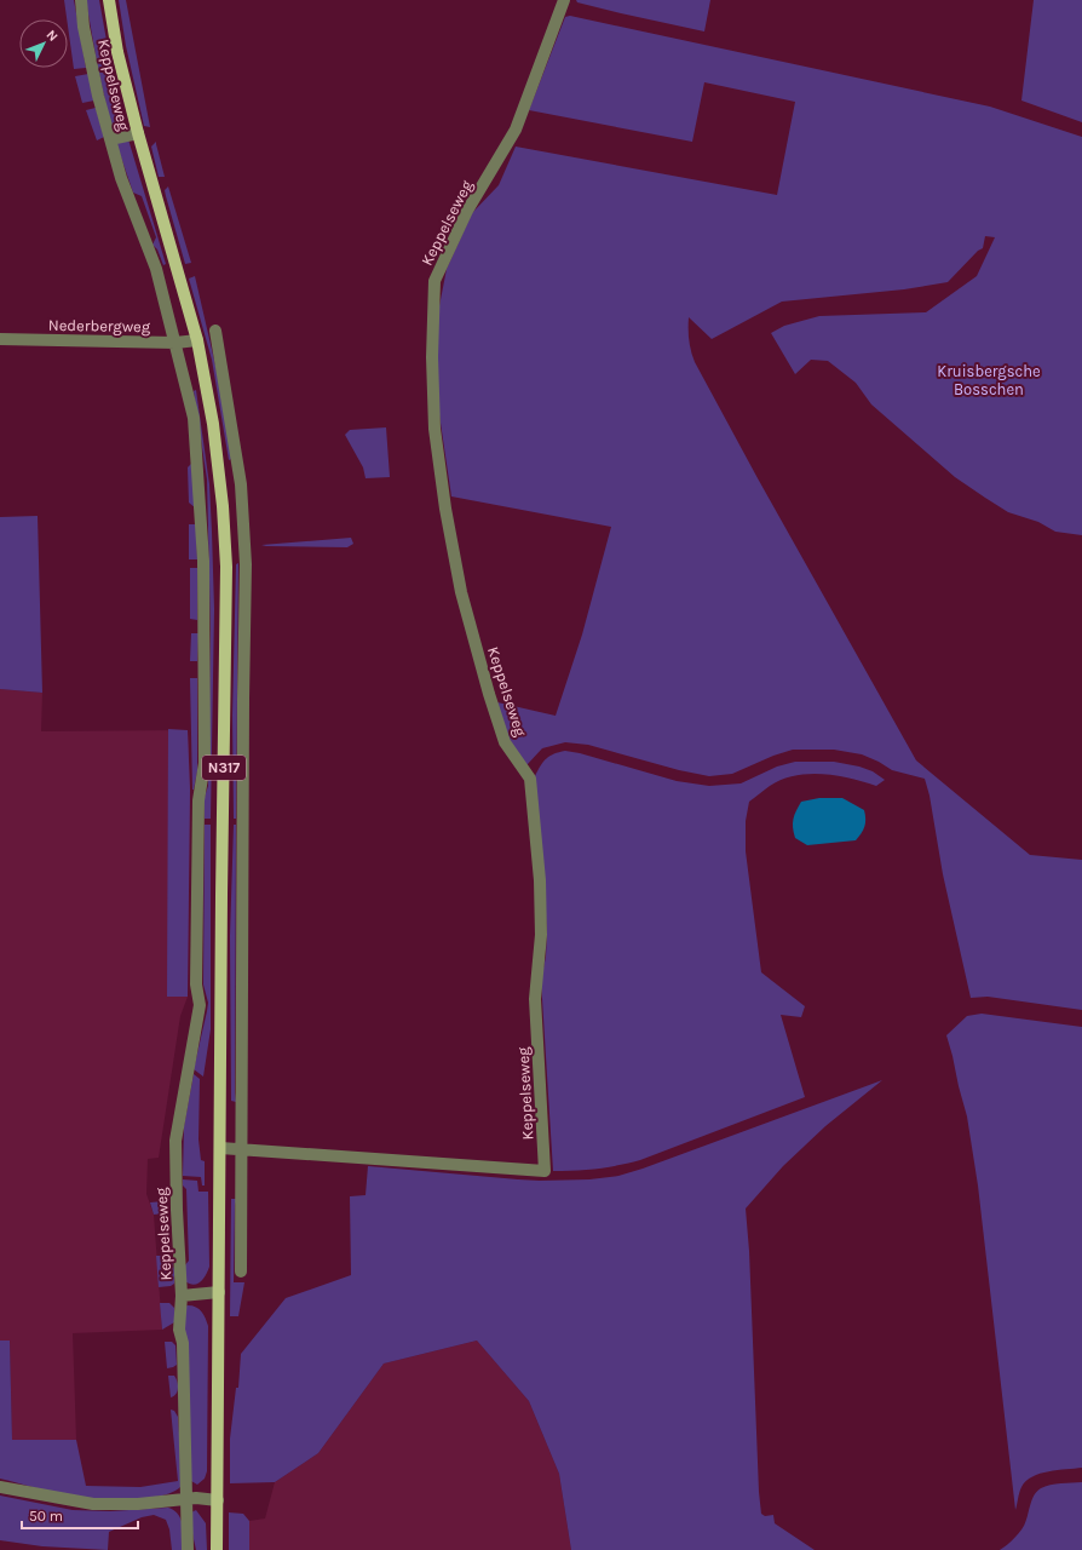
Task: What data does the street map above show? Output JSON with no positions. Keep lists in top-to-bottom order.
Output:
{
  "streets": {
    "main road": ["Keppelseweg", "N317"],
    "street": ["Nederbergweg"]
  },
  "crossings": [
    ["Keppelseweg", "Nederbergweg"]
  ],
  "parks": ["Kruisbergsche Bosschen"],
  "scale_bar": "50 m",
  "north": "top right"
}
